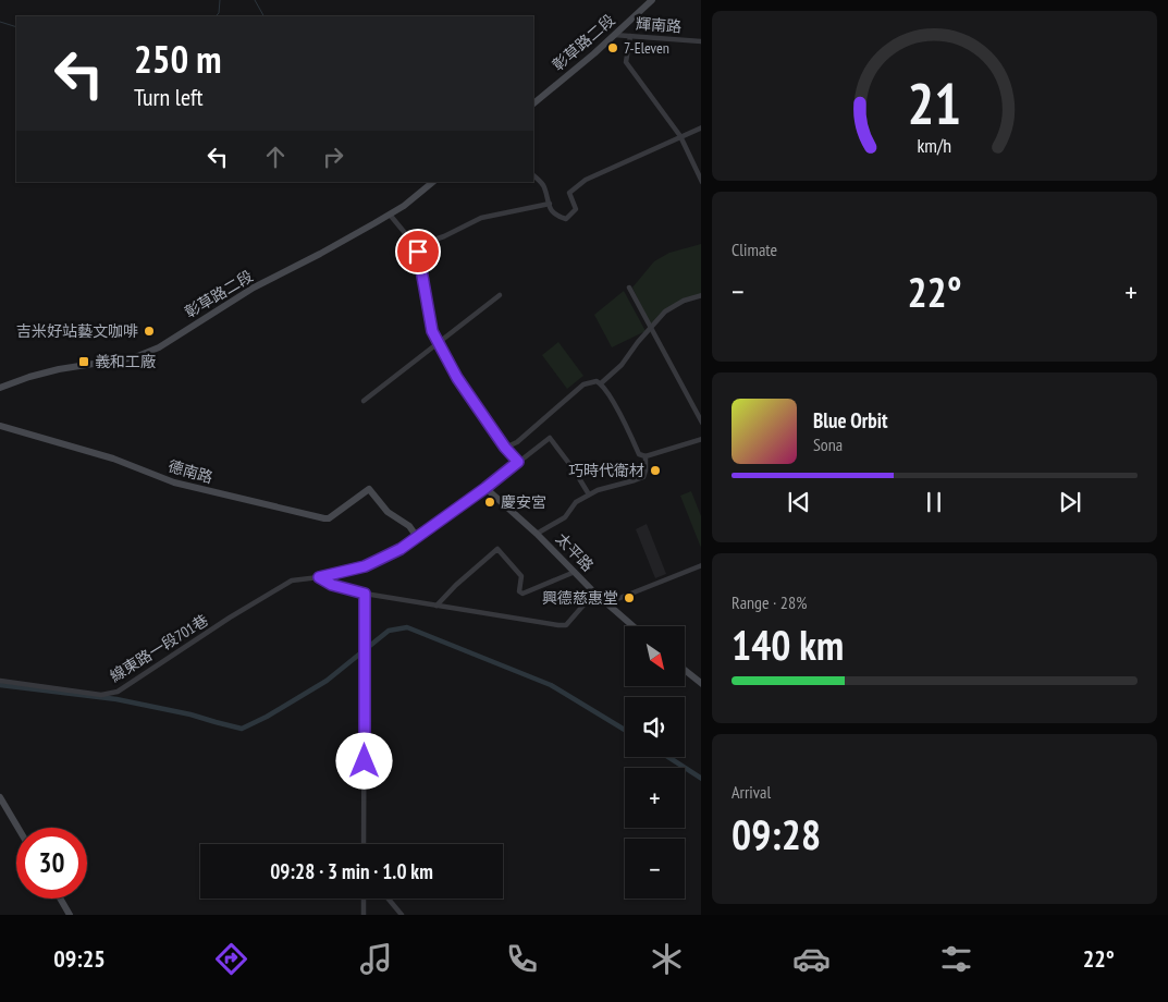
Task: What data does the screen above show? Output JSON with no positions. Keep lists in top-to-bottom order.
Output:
{
  "streets": {
    "street": [
      "輝南路",
      "彰草路二段",
      "德南路",
      "太平路",
      "線東路一段701巷"
    ]
  },
  "crossings": [
    ["輝南路", "彰草路二段"],
    ["德南路", "線東路一段701巷"]
  ],
  "places": {
    "other": [
      "7-Eleven",
      "吉米好站藝文咖啡",
      "巧時代衛材",
      "慶安宮",
      "興德慈惠堂"
    ],
    "transit": ["義和工廠"]
  },
  "north": "bottom right",
  "page": {
    "turn": ["250 m", "Turn left"],
    "tile": [
      "Climate",
      ["Range · 28%", "140 km"],
      ["Arrival", "09:28"]
    ],
    "heat": ["−", "22°", "+"],
    "song": ["Blue Orbit", "Sona"],
    "map_buttons": ["+", "−"],
    "limit": "30",
    "trip": "09:28 · 3 min · 1.0 km",
    "tabs": ["09:25", "22°"],
    "gauge": ["21", "km/h"]
  }
}
